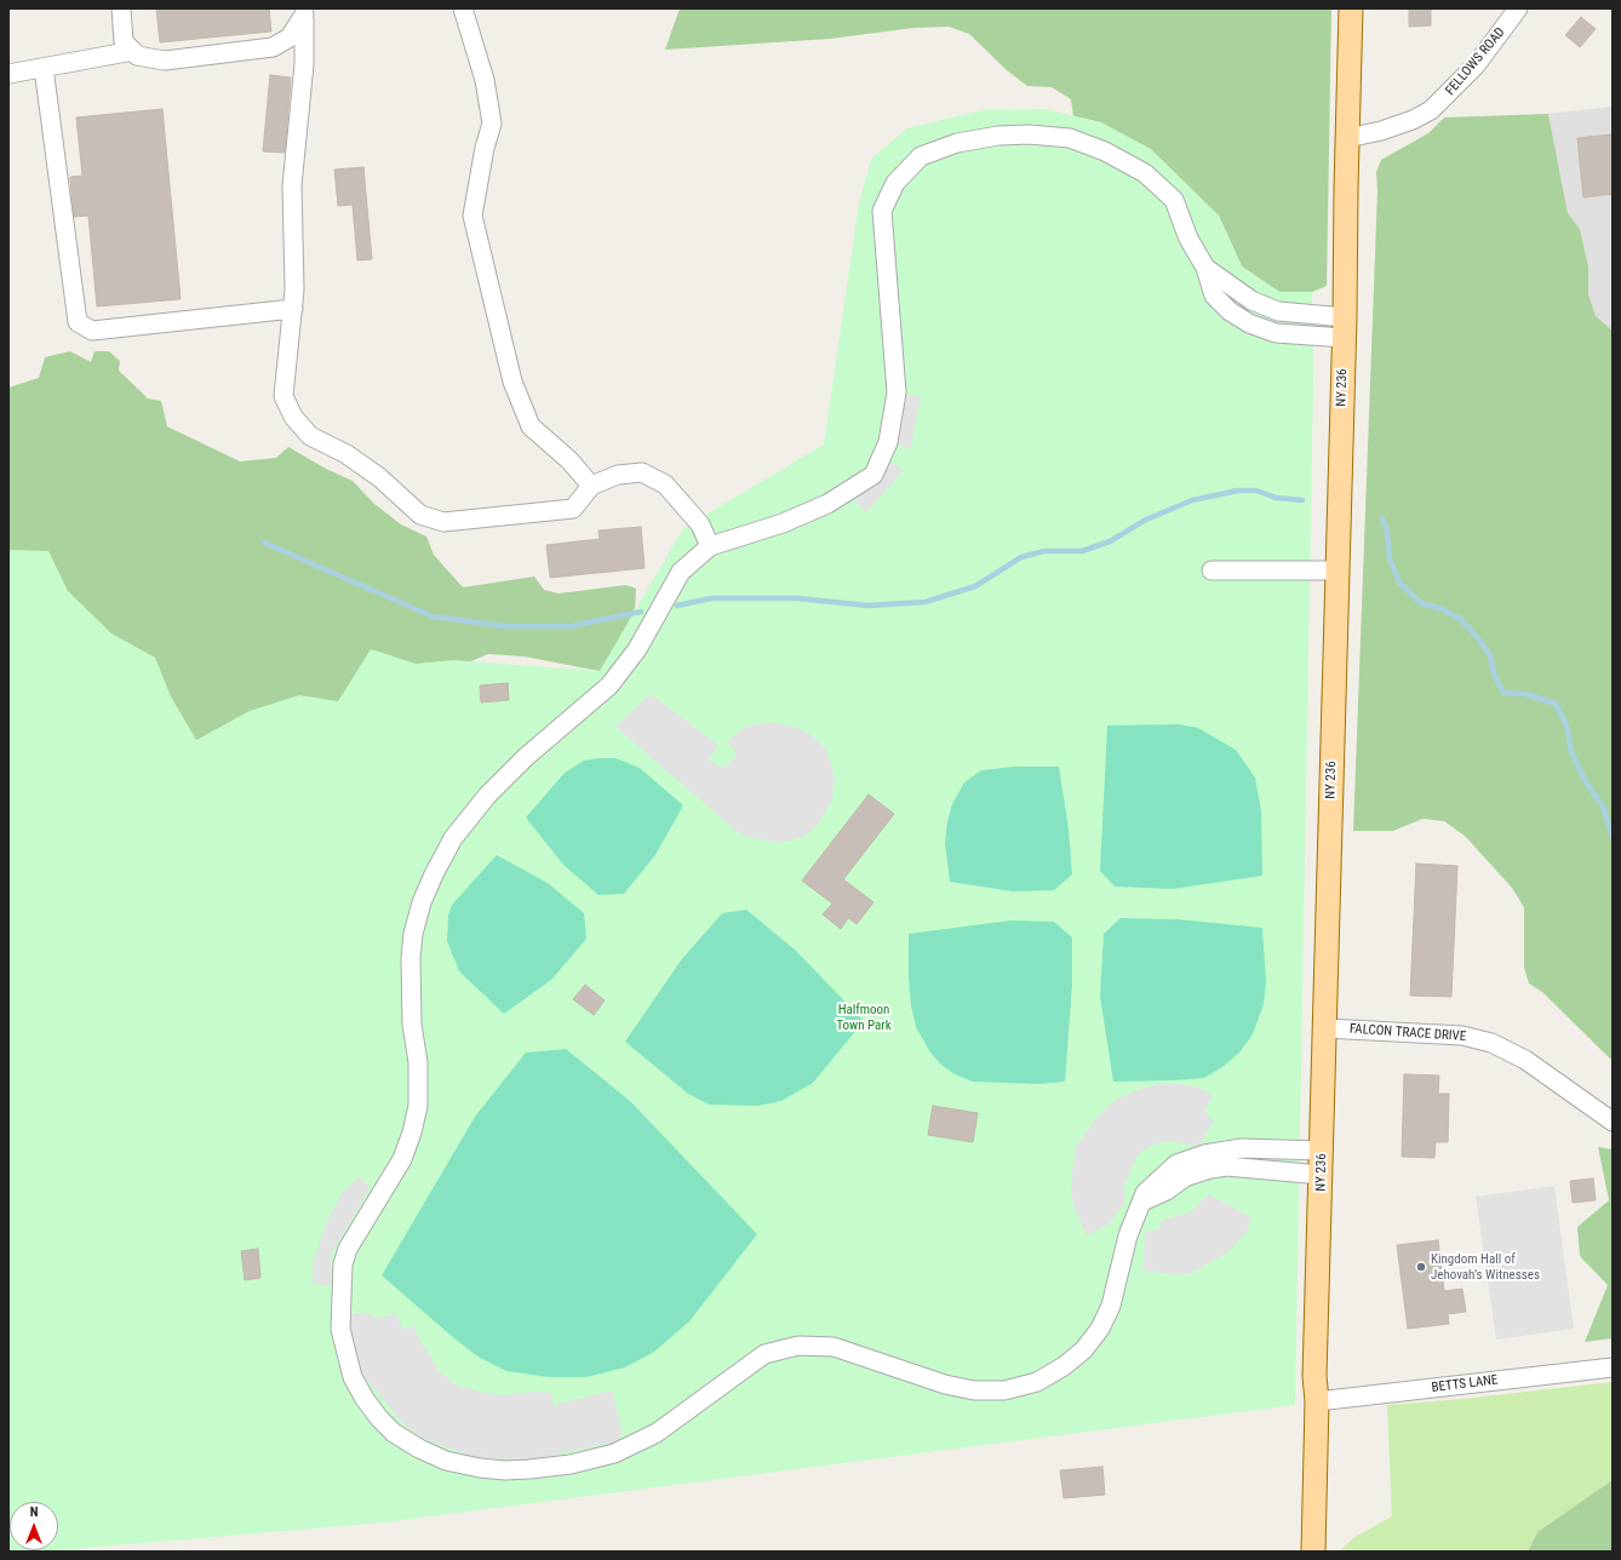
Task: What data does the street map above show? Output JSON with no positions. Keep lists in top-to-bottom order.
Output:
{
  "streets": {
    "main road": ["NY 236"],
    "street": ["FELLOWS ROAD", "FALCON TRACE DRIVE", "BETTS LANE"]
  },
  "crossings": [
    ["FELLOWS ROAD", "NY 236"],
    ["NY 236", "FALCON TRACE DRIVE"],
    ["NY 236", "BETTS LANE"]
  ],
  "parks": ["Halfmoon Town Park"],
  "places": ["Kingdom Hall of Jehovah’s Witnesses"],
  "north": "top"
}
